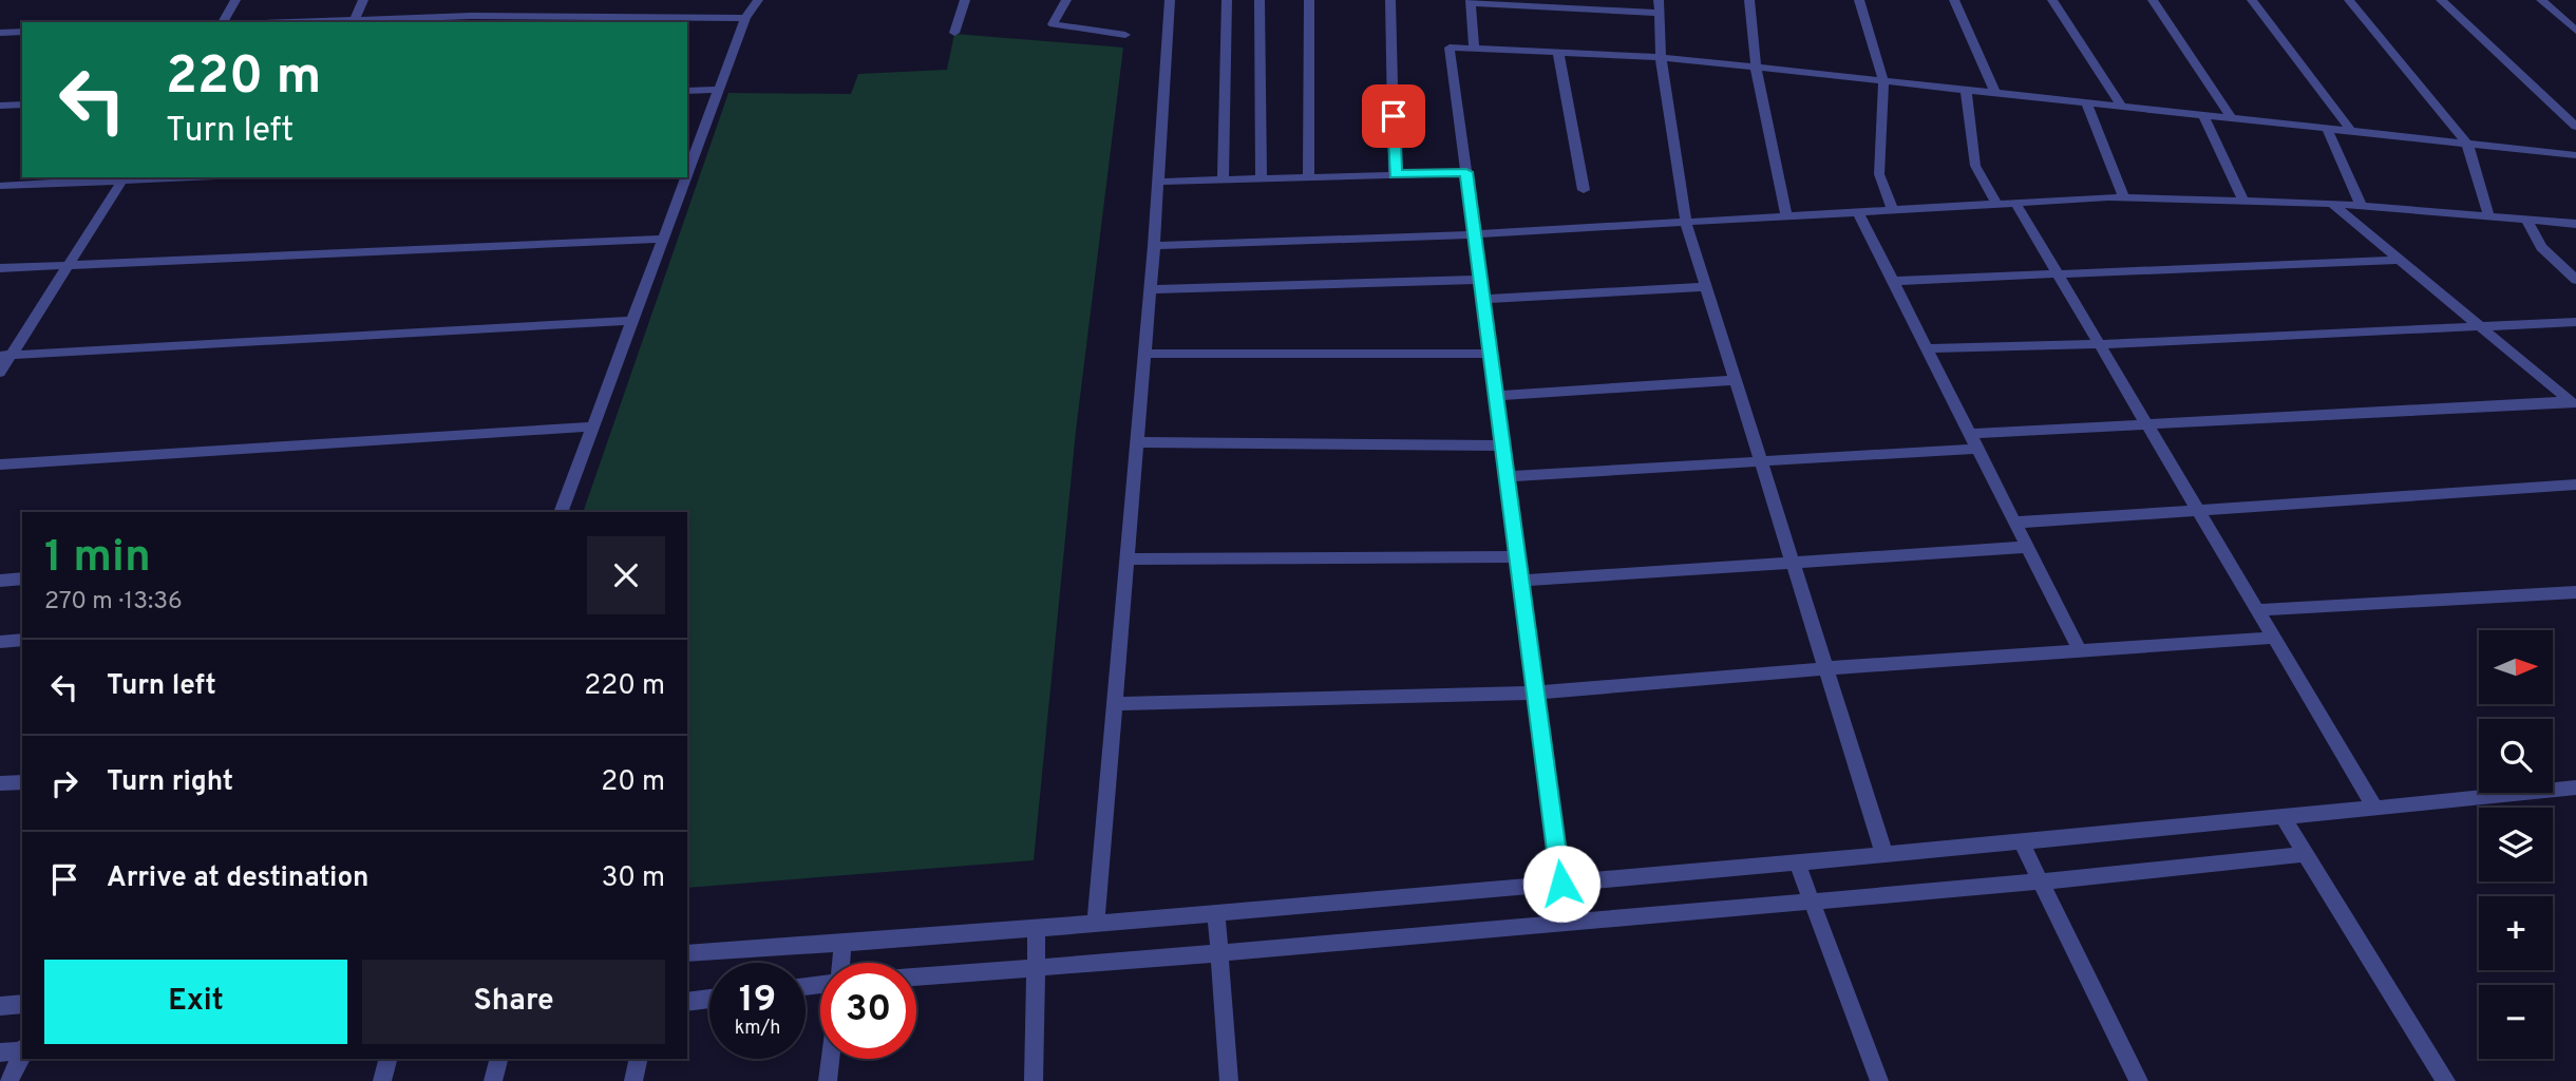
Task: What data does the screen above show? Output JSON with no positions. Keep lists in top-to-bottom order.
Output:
{
  "north": "right",
  "page": {
    "turn": ["220 m", "Turn left"],
    "heading": ["1 min", "270 m · 13:36"],
    "map_buttons": ["+", "−"],
    "list": [
      {
        "name": "Turn left",
        "value": "220 m"
      },
      {
        "name": "Turn right",
        "value": "20 m"
      },
      {
        "name": "Arrive at destination",
        "value": "30 m"
      }
    ],
    "buttons": ["Exit", "Share"],
    "speed": "19 km/h",
    "limit": "30"
  }
}
